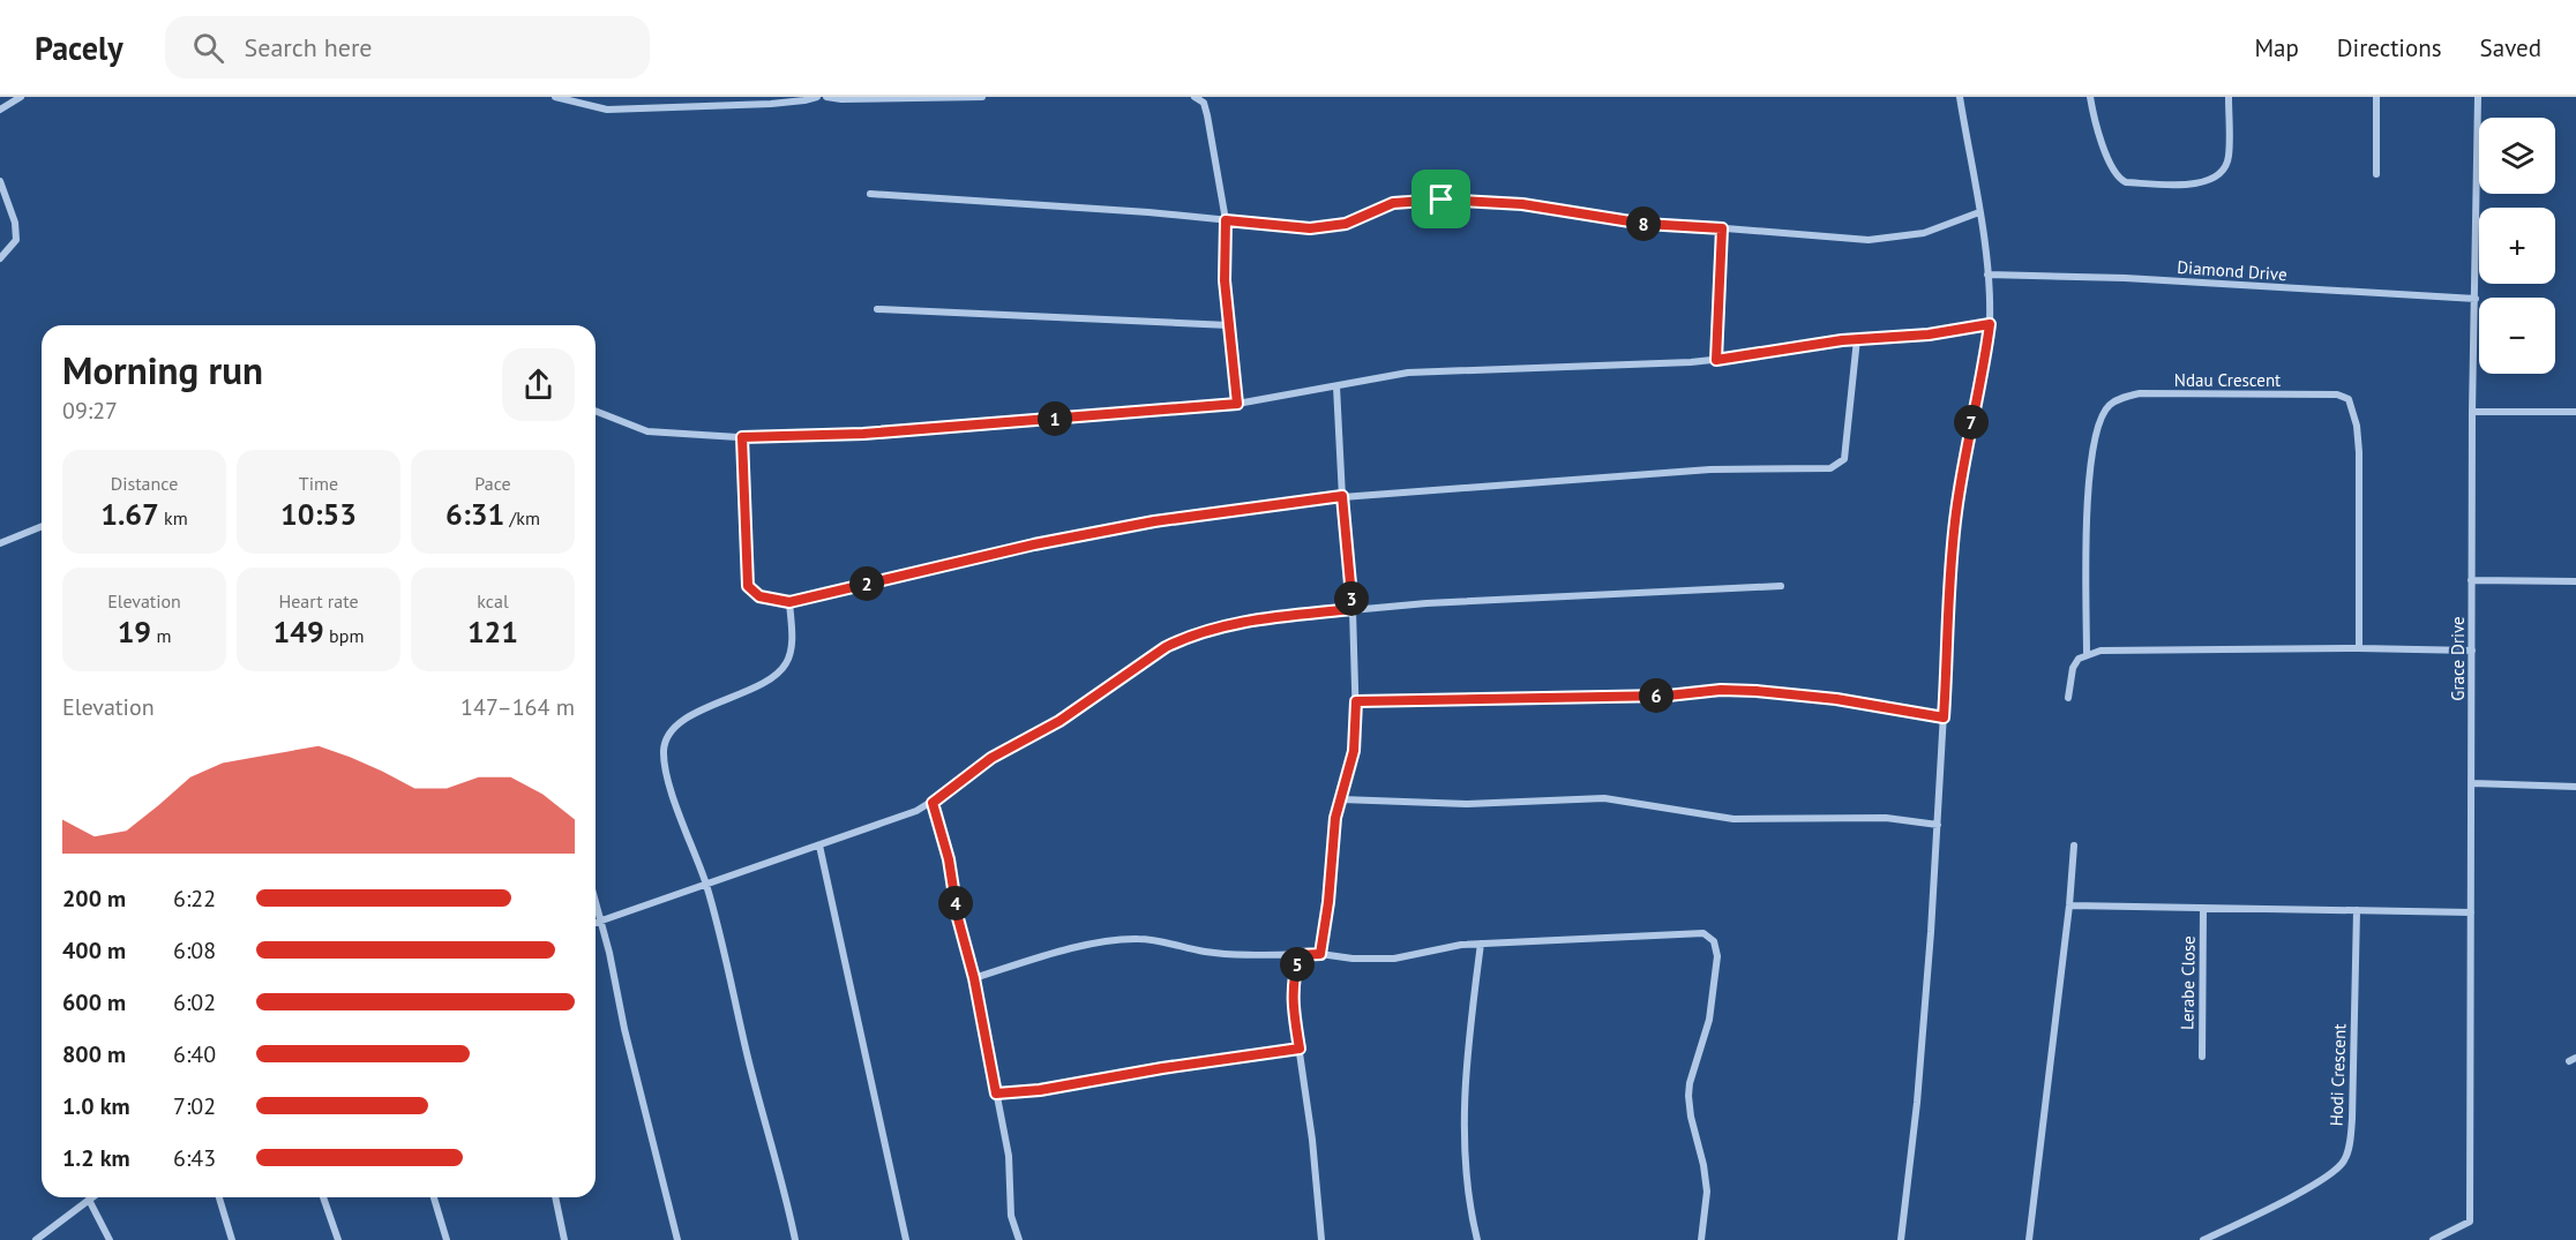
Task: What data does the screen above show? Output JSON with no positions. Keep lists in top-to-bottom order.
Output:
{
  "streets": {
    "street": [
      "Diamond Drive",
      "Ndau Crescent",
      "Grace Drive",
      "Lerabe Close",
      "Hodi Crescent"
    ]
  },
  "crossings": [
    ["Diamond Drive", "Grace Drive"]
  ],
  "page": {
    "header": "Pacely",
    "search": "Search here",
    "nav": ["Map", "Directions", "Saved"],
    "map_buttons": ["+", "−"],
    "pins": [
      "8",
      "1",
      "7",
      "2",
      "3",
      "6",
      "4",
      "5"
    ],
    "heading": ["Morning run", "09:27"],
    "stats": [
      ["Distance", "1.67 km"],
      ["Time", "10:53"],
      ["Pace", "6:31 /km"],
      ["Elevation", "19 m"],
      ["Heart rate", "149 bpm"],
      ["kcal", "121"]
    ],
    "chart": ["Elevation", "147–164 m"],
    "list": [
      {
        "name": "200 m",
        "note": "6:22"
      },
      {
        "name": "400 m",
        "note": "6:08"
      },
      {
        "name": "600 m",
        "note": "6:02"
      },
      {
        "name": "800 m",
        "note": "6:40"
      },
      {
        "name": "1.0 km",
        "note": "7:02"
      },
      {
        "name": "1.2 km",
        "note": "6:43"
      }
    ]
  }
}
